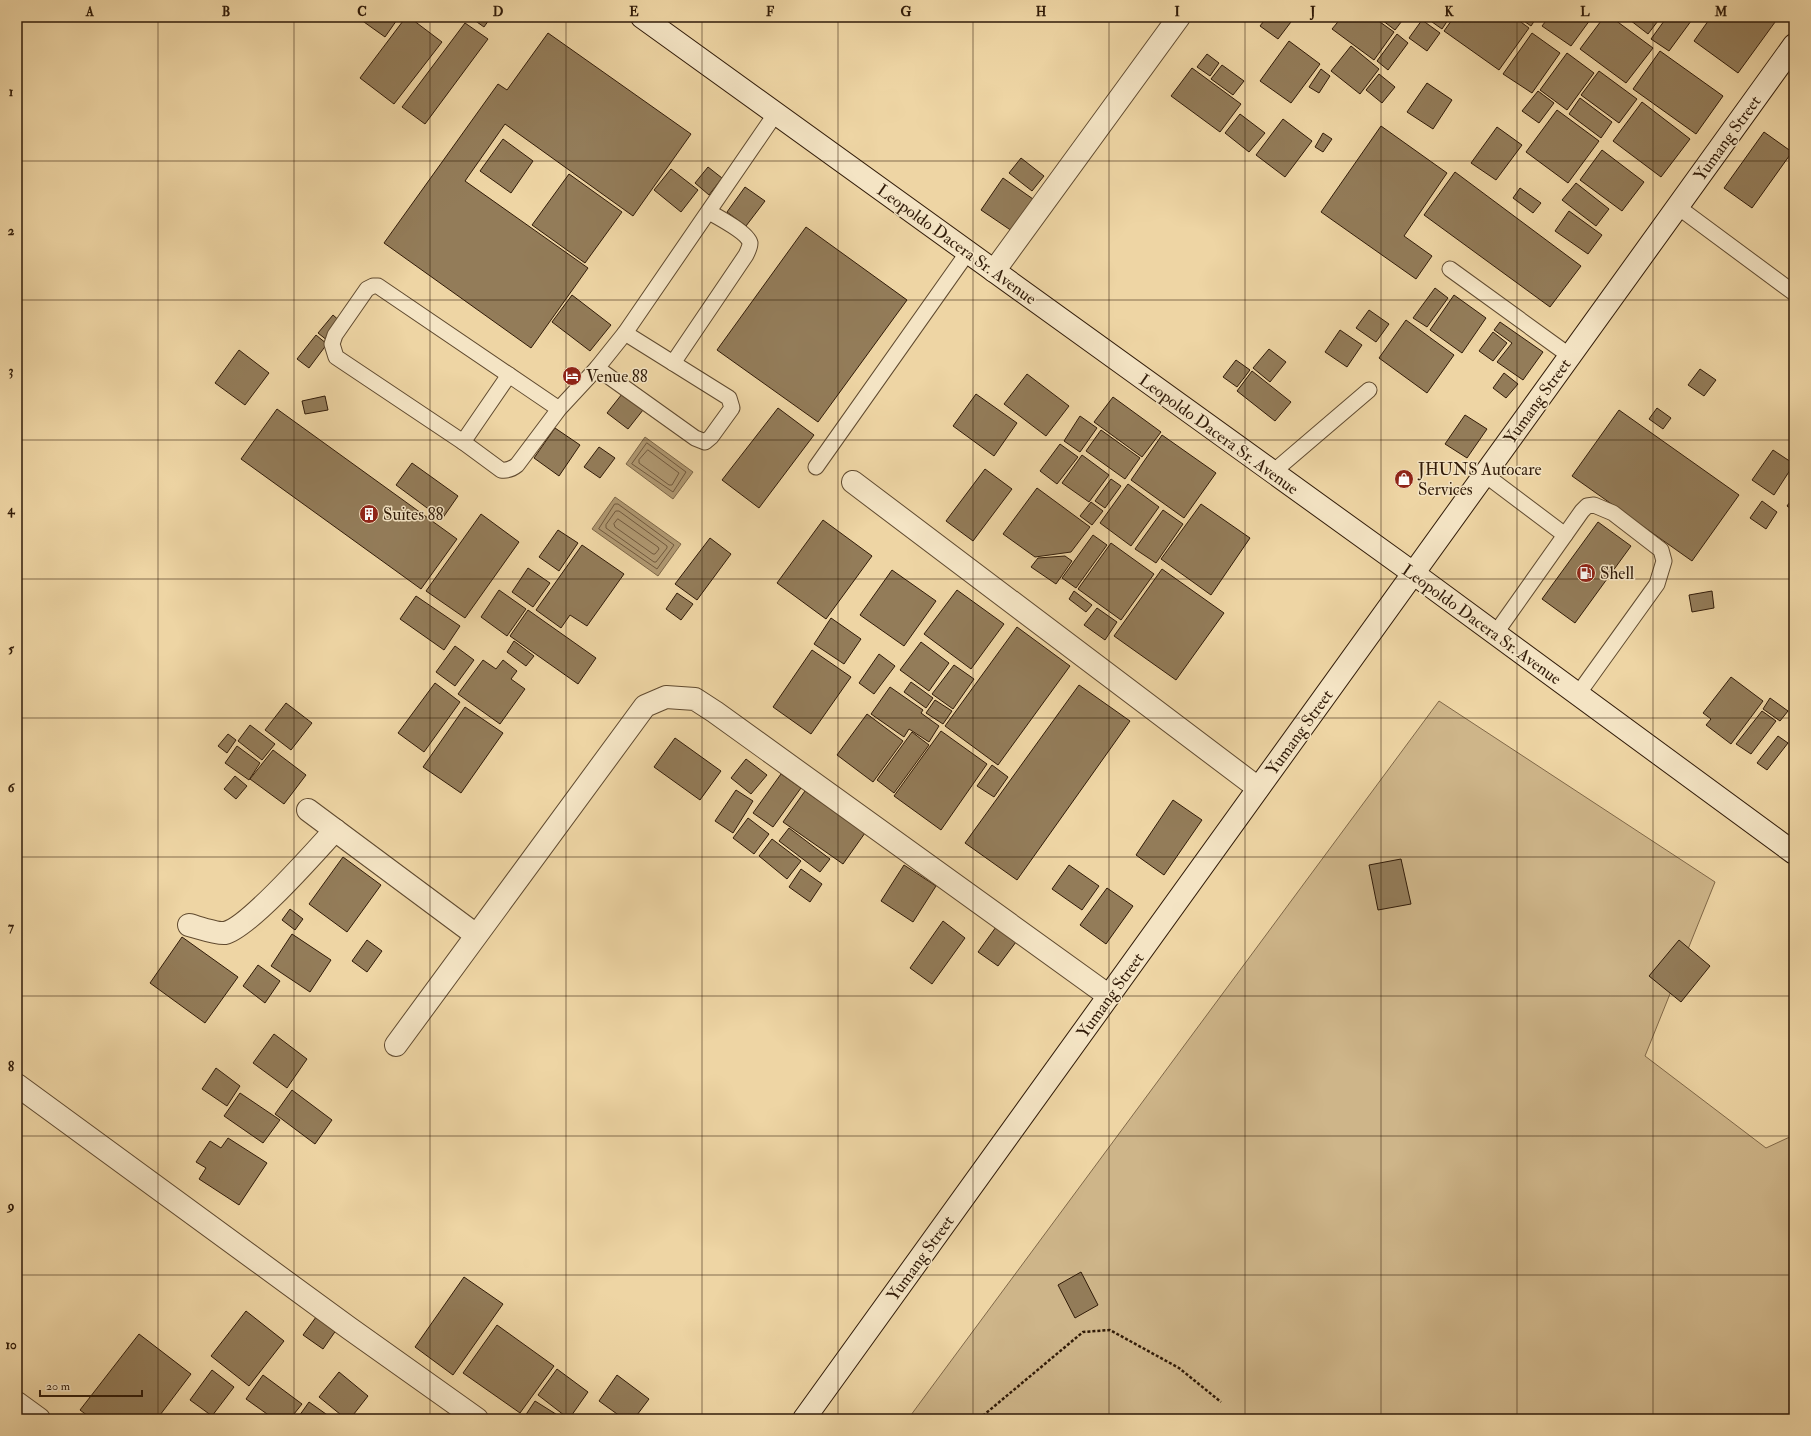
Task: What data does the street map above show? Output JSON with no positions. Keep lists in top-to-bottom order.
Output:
{
  "streets": {
    "main road": ["Yumang Street", "Leopoldo Dacera Sr. Avenue"]
  },
  "crossings": [
    ["Yumang Street", "Leopoldo Dacera Sr. Avenue"]
  ],
  "places": {
    "hotel": ["Venue 88"],
    "shop": ["JHUNS Autocare Services"],
    "building": ["Suites 88"],
    "fuel station": ["Shell"]
  },
  "scale_bar": "20 m",
  "grid": {
    "columns": [
      "A",
      "B",
      "C",
      "D",
      "E",
      "F",
      "G",
      "H",
      "I",
      "J",
      "K",
      "L",
      "M"
    ],
    "rows": [
      "1",
      "2",
      "3",
      "4",
      "5",
      "6",
      "7",
      "8",
      "9",
      "10"
    ]
  }
}
